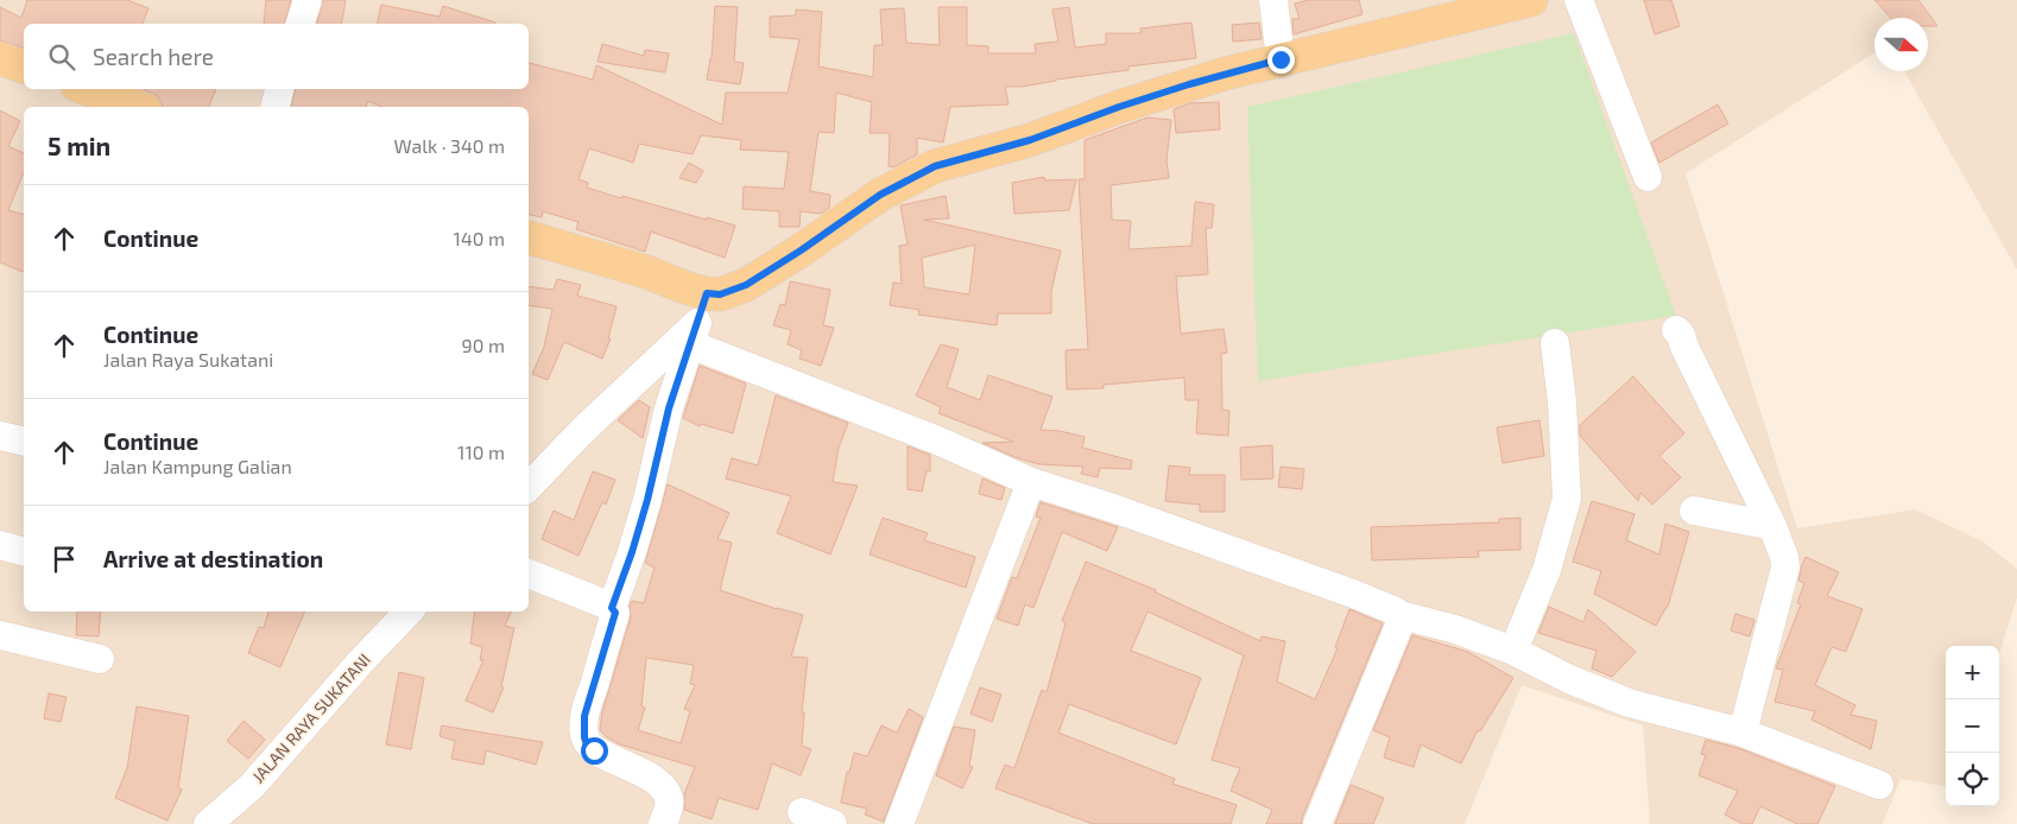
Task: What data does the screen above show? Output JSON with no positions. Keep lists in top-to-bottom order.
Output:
{
  "streets": {
    "street": ["JALAN RAYA SUKATANI"]
  },
  "north": "right",
  "page": {
    "search": "Search here",
    "heading": ["5 min", "Walk · 340 m"],
    "list": [
      ["Continue", "140 m"],
      ["Continue", "Jalan Raya Sukatani", "90 m"],
      ["Continue", "Jalan Kampung Galian", "110 m"],
      "Arrive at destination"
    ],
    "map_buttons": ["+", "−"]
  }
}
